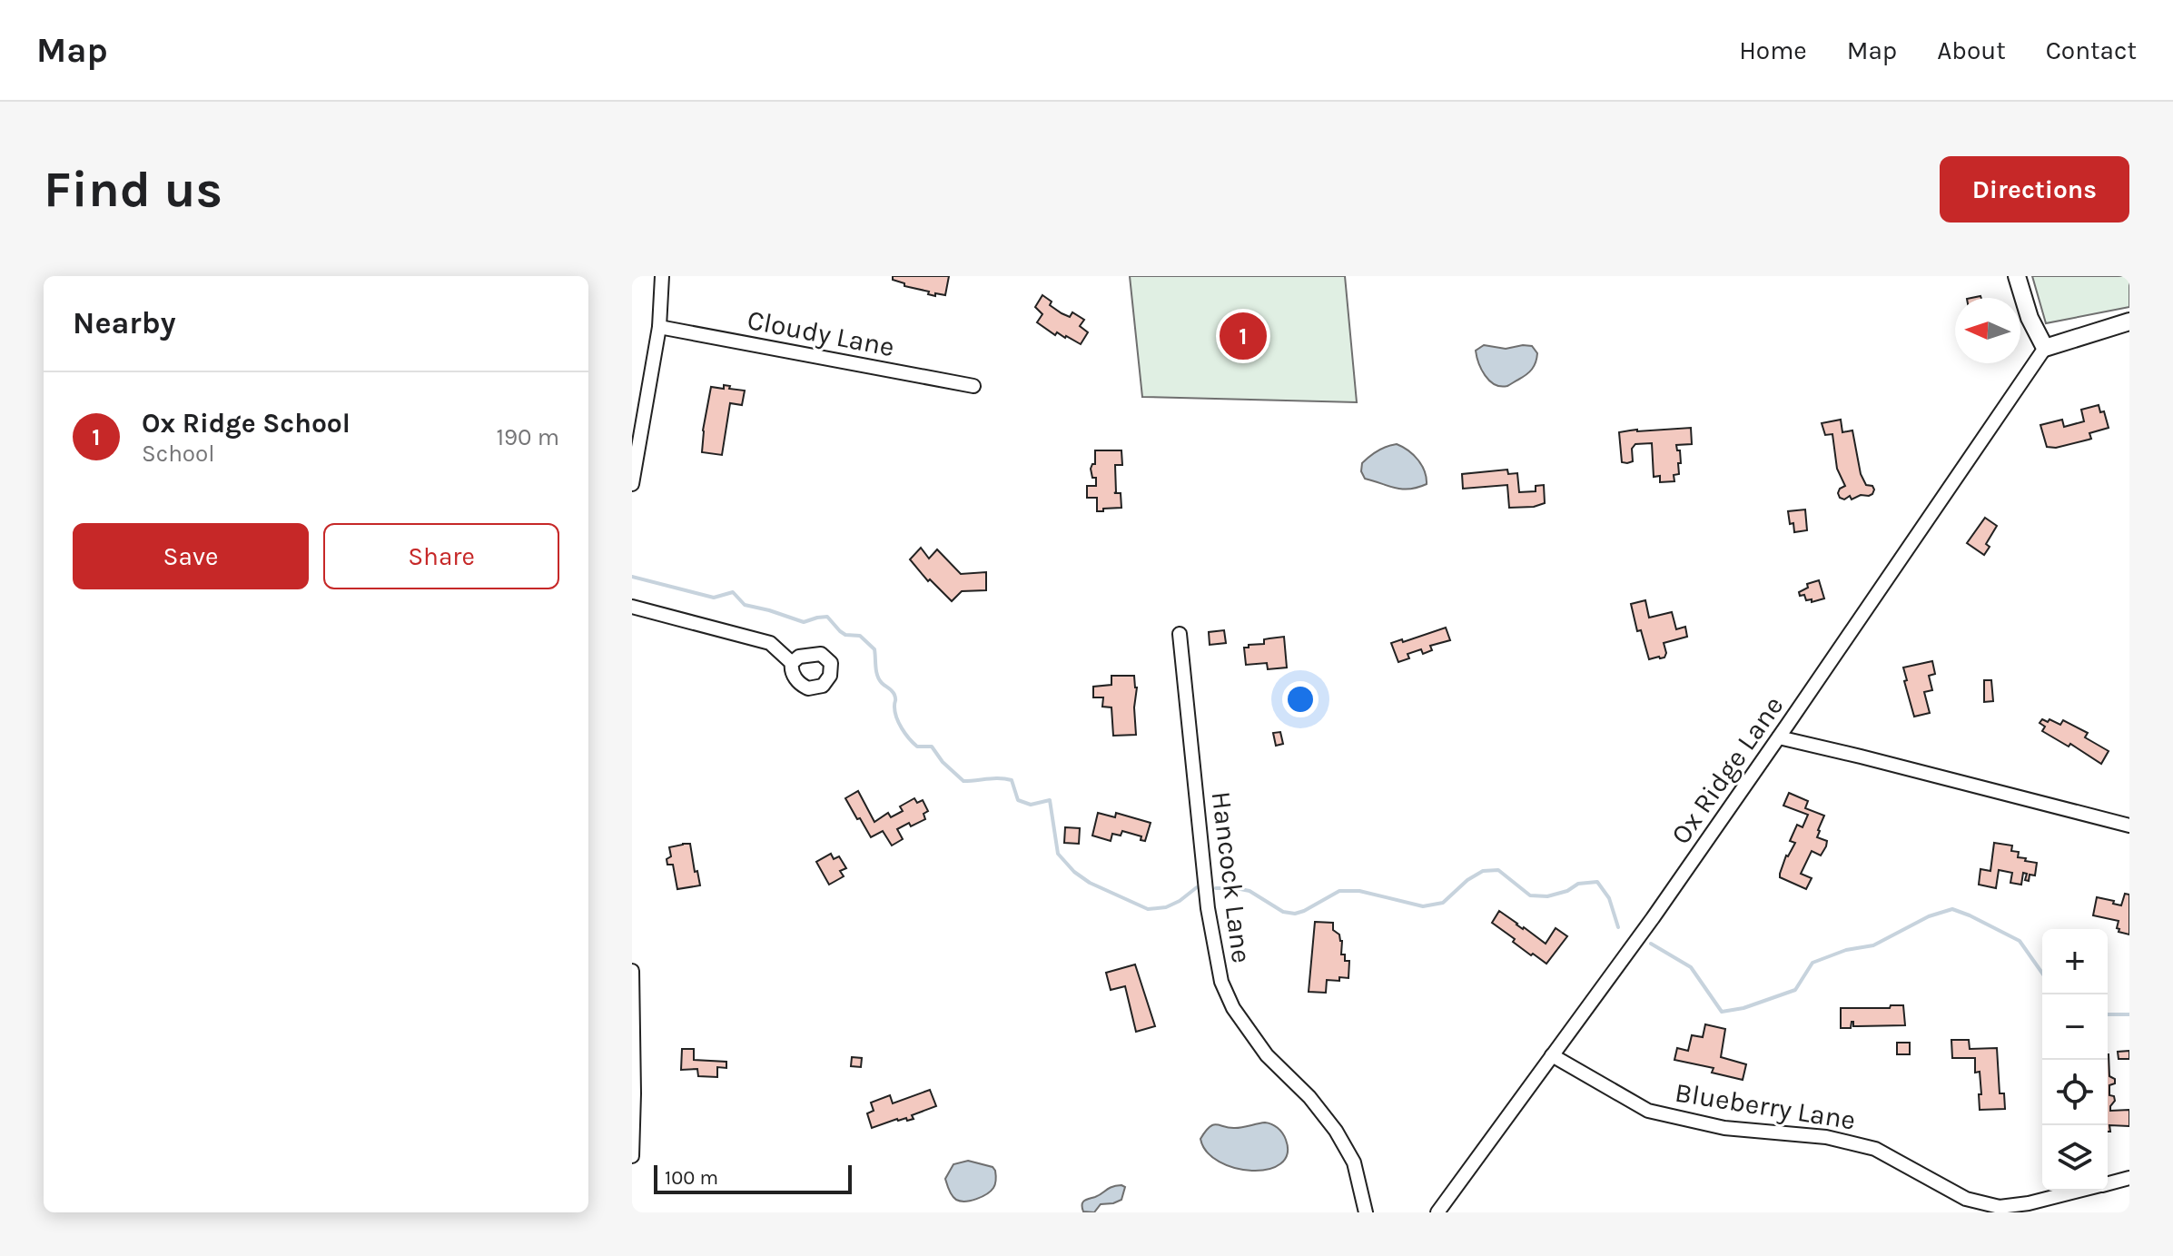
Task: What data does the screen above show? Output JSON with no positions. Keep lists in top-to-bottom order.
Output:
{
  "streets": {
    "street": [
      "Cloudy Lane",
      "Ox Ridge Lane",
      "Hancock Lane",
      "Blueberry Lane"
    ]
  },
  "crossings": [
    ["Ox Ridge Lane", "Blueberry Lane"]
  ],
  "scale_bar": "100 m",
  "north": "left",
  "page": {
    "header": "Map",
    "nav": [
      "Home",
      "Map",
      "About",
      "Contact"
    ],
    "buttons": [
      "Directions",
      ["Save", "Share"]
    ],
    "title": "Find us",
    "heading": "Nearby",
    "pins": "1",
    "list": [
      {
        "mark": "1",
        "name": "Ox Ridge School",
        "note": "School",
        "value": "190 m"
      }
    ],
    "map_buttons": ["+", "−"],
    "scale": "100 m"
  }
}
